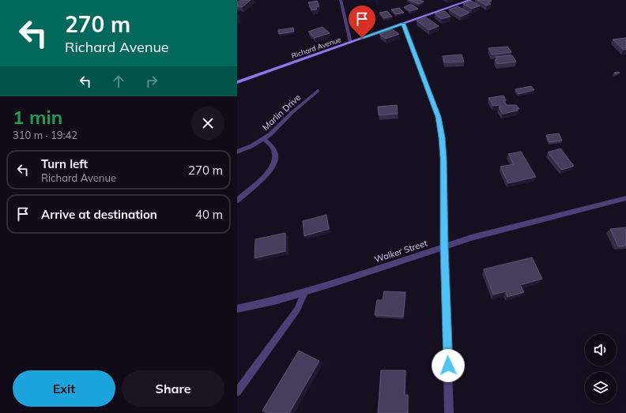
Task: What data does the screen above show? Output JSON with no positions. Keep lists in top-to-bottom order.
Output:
{
  "streets": {
    "street": ["Richard Avenue", "Marlin Drive", "Walker Street"]
  },
  "page": {
    "turn": ["270 m", "Richard Avenue"],
    "heading": ["1 min", "310 m · 19:42"],
    "list": [
      {
        "name": "Turn left",
        "note": "Richard Avenue",
        "value": "270 m"
      },
      {
        "name": "Arrive at destination",
        "value": "40 m"
      }
    ],
    "buttons": ["Exit", "Share"]
  }
}
